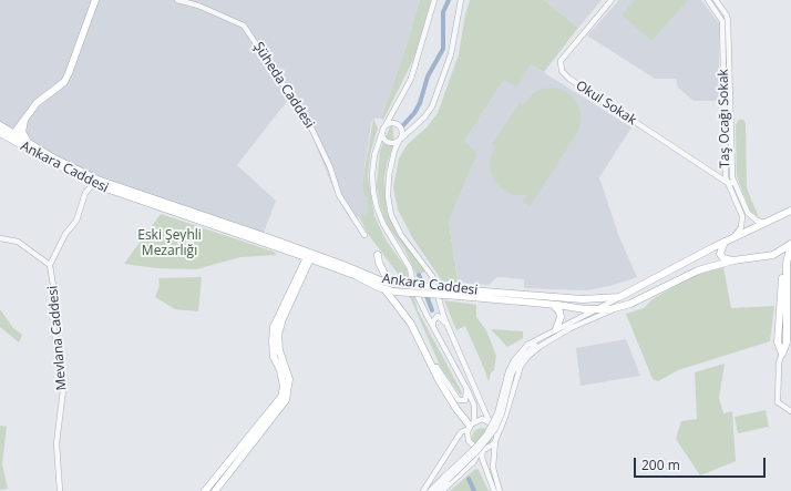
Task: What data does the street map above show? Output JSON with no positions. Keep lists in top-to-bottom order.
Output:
{
  "streets": {
    "main road": ["Ankara Caddesi"],
    "street": [
      "Şüheda Caddesi",
      "Okul Sokak",
      "Taş Ocağı Sokak",
      "Mevlana Caddesi"
    ]
  },
  "crossings": [
    ["Okul Sokak", "Taş Ocağı Sokak"],
    ["Taş Ocağı Sokak", "Ankara Caddesi"]
  ],
  "parks": ["Eski Şeyhli Mezarlığı"],
  "scale_bar": "200 m"
}
